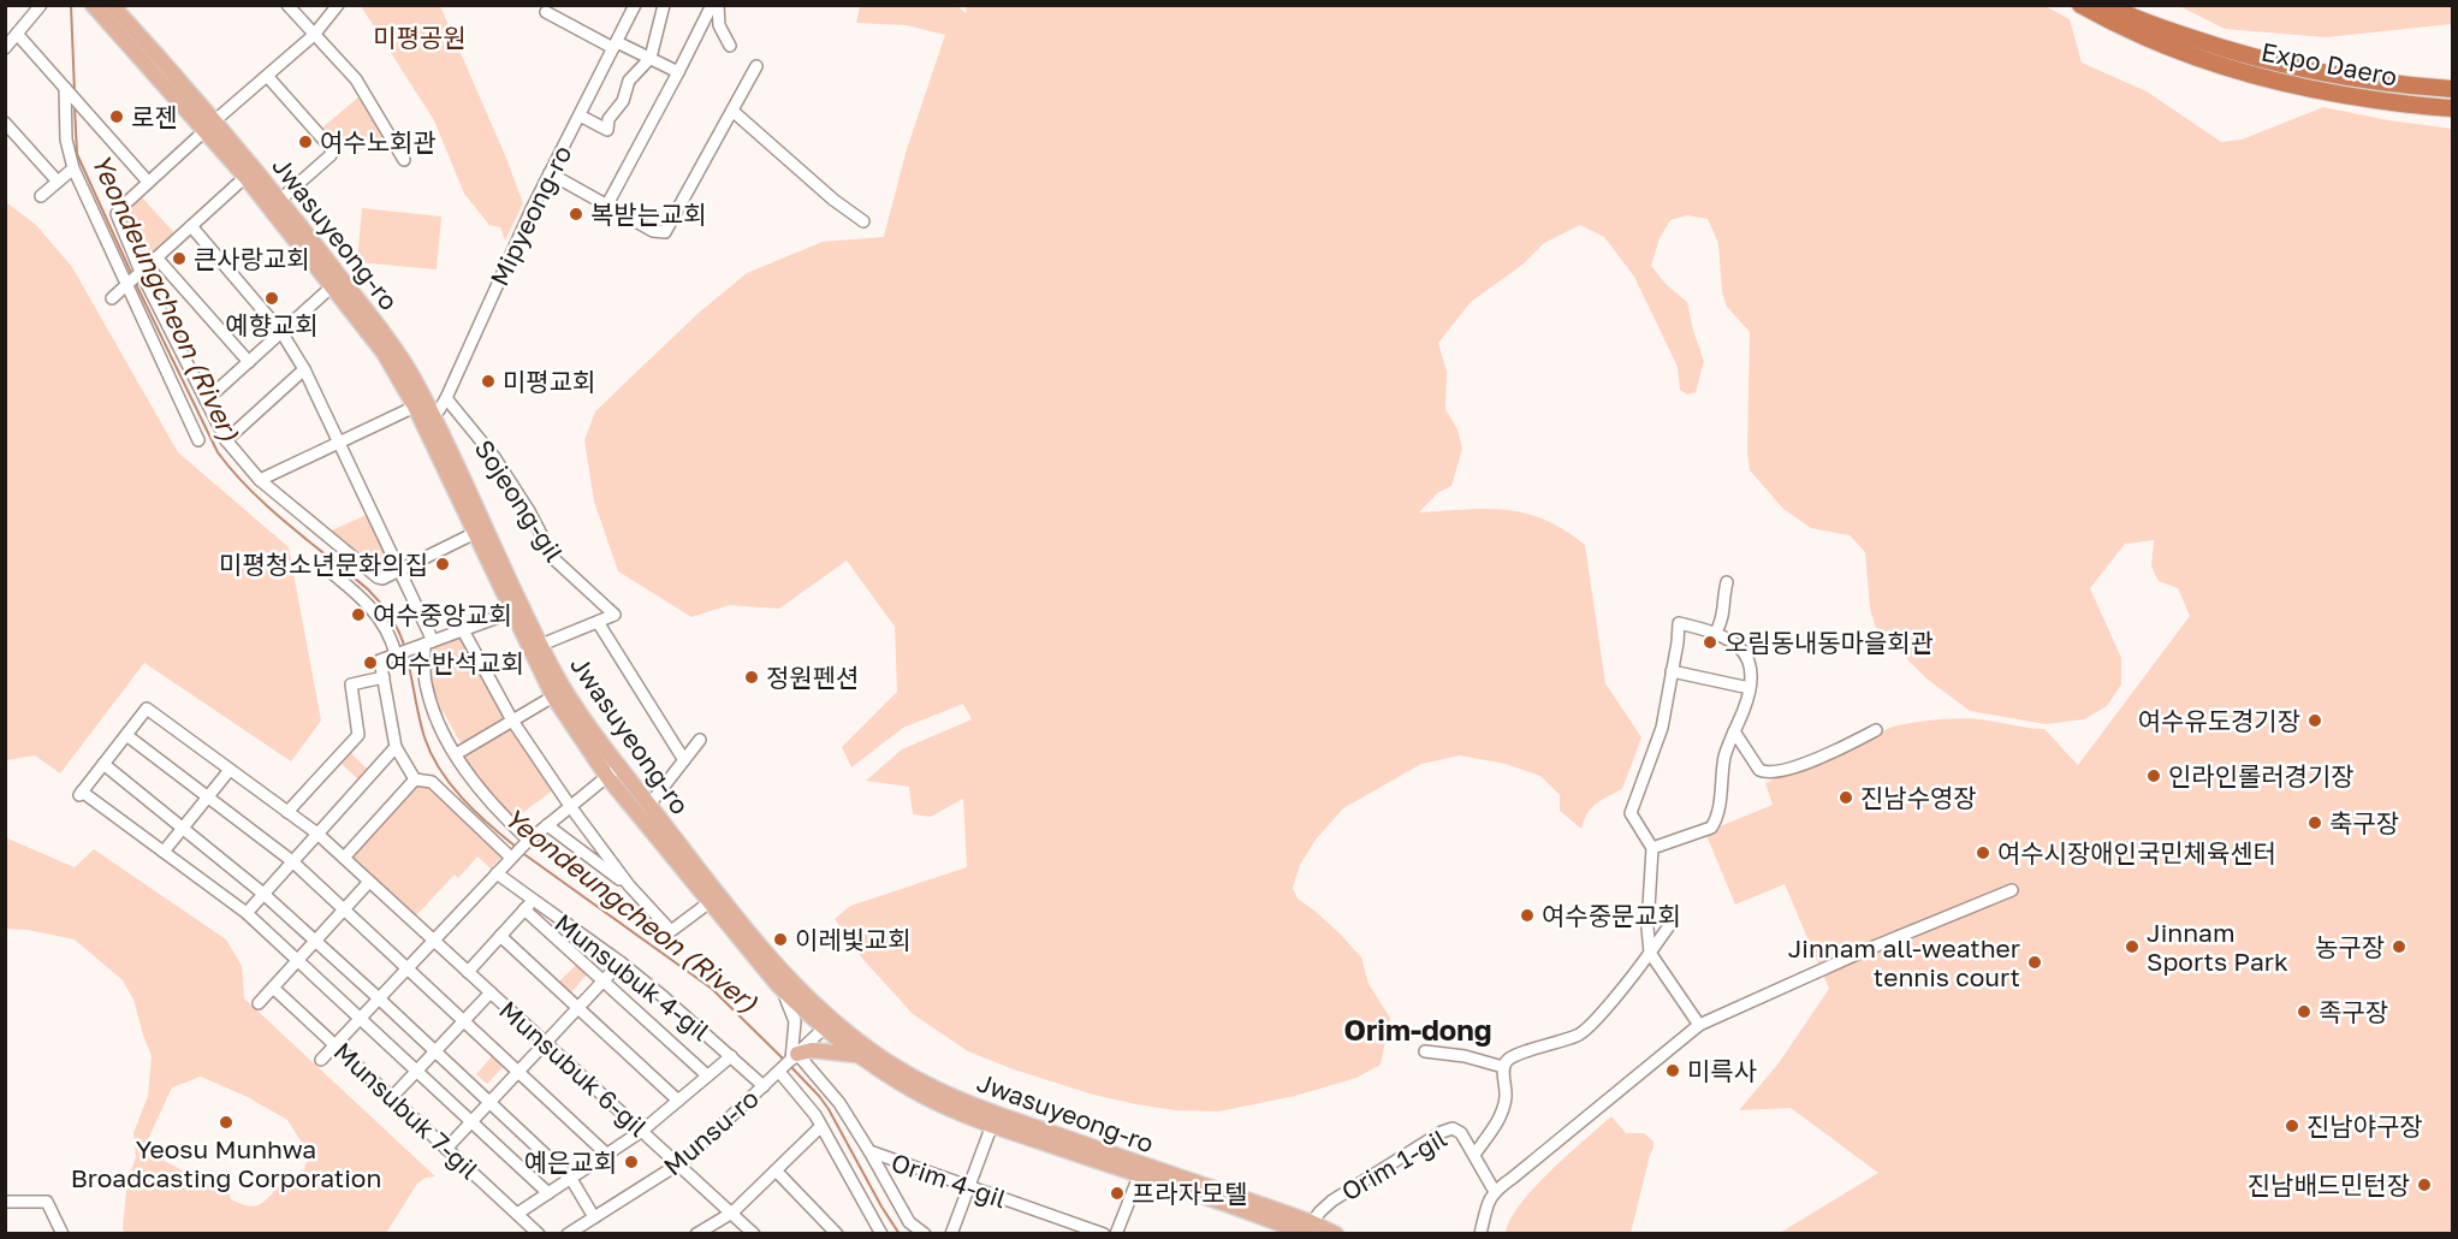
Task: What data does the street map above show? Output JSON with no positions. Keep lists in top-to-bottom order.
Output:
{
  "streets": {
    "highway": ["Expo Daero"],
    "main road": ["Jwasuyeong-ro"],
    "street": [
      "Mipyeong-ro",
      "Sojeong-gil",
      "Munsubuk 4-gil",
      "Munsubuk 6-gil",
      "Munsubuk 7-gil",
      "Munsu-ro",
      "Orim 1-gil",
      "Orim 4-gil"
    ]
  },
  "crossings": [
    ["Mipyeong-ro", "Jwasuyeong-ro"],
    ["Mipyeong-ro", "Sojeong-gil"],
    ["Jwasuyeong-ro", "Orim 1-gil"],
    ["Munsubuk 4-gil", "Munsu-ro"],
    ["Munsubuk 6-gil", "Munsu-ro"],
    ["Munsu-ro", "Orim 4-gil"]
  ],
  "districts": ["Orim-dong"],
  "water": ["Yeondeungcheon (River)"],
  "parks": ["미평공원"],
  "places": [
    "로젠",
    "여수노회관",
    "복받는교회",
    "큰사랑교회",
    "예향교회",
    "미평교회",
    "미평청소년문화의집",
    "여수중앙교회",
    "오림동내동마을회관",
    "여수반석교회",
    "정원펜션",
    "여수유도경기장",
    "인라인롤러경기장",
    "진남수영장",
    "축구장",
    "여수시장애인국민체육센터",
    "여수중문교회",
    "이레빛교회",
    "Jinnam Sports Park",
    "농구장",
    "Jinnam all-weather tennis court",
    "족구장",
    "미륵사",
    "Yeosu Munhwa Broadcasting Corporation",
    "진남야구장",
    "예은교회",
    "진남배드민턴장",
    "프라자모텔"
  ]
}
